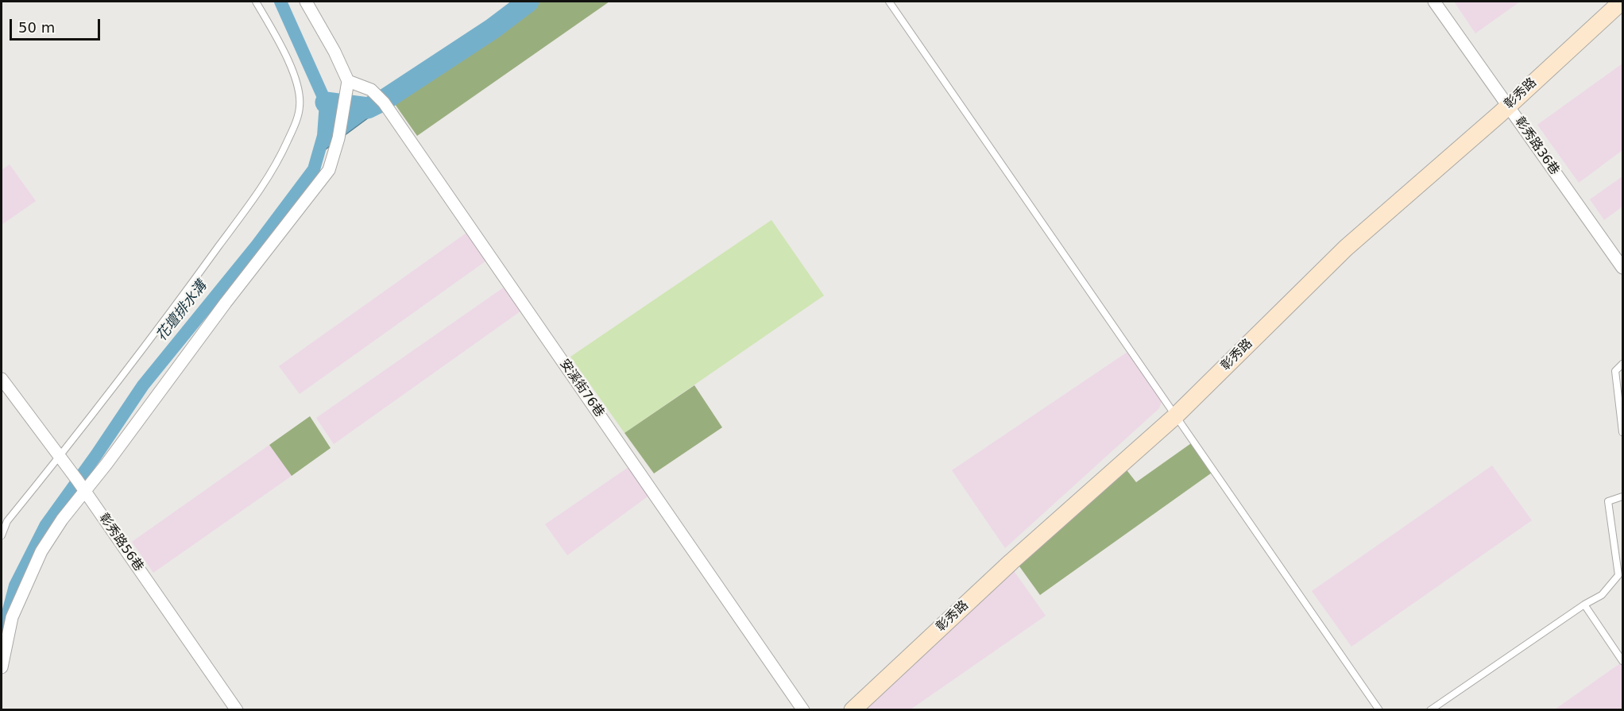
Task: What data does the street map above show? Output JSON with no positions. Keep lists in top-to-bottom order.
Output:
{
  "streets": {
    "street": [
      "彰秀路",
      "彰秀路36巷",
      "安溪街76巷",
      "彰秀路56巷"
    ]
  },
  "crossings": [
    ["彰秀路", "彰秀路36巷"]
  ],
  "water": ["花壇排水溝"],
  "scale_bar": "50 m"
}
